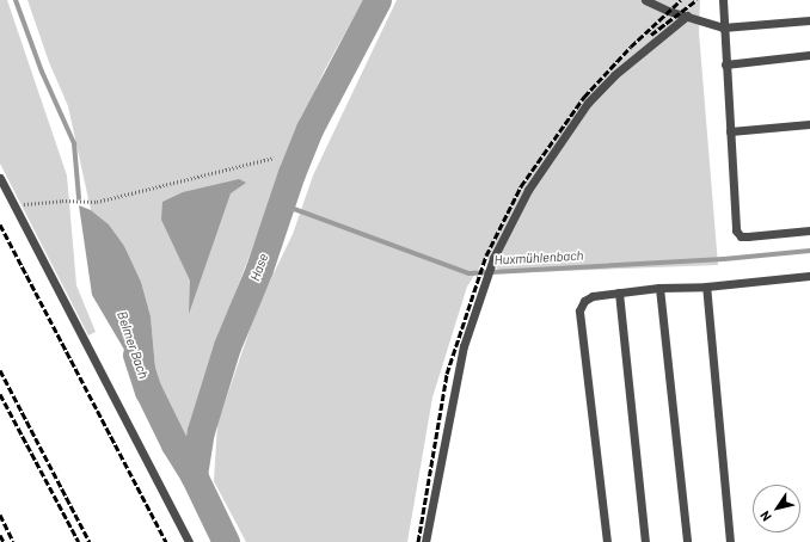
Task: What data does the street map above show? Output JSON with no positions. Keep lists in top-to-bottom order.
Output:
{
  "water": ["Huxmühlenbach", "Hase", "Belmer Bach"],
  "north": "bottom left"
}
